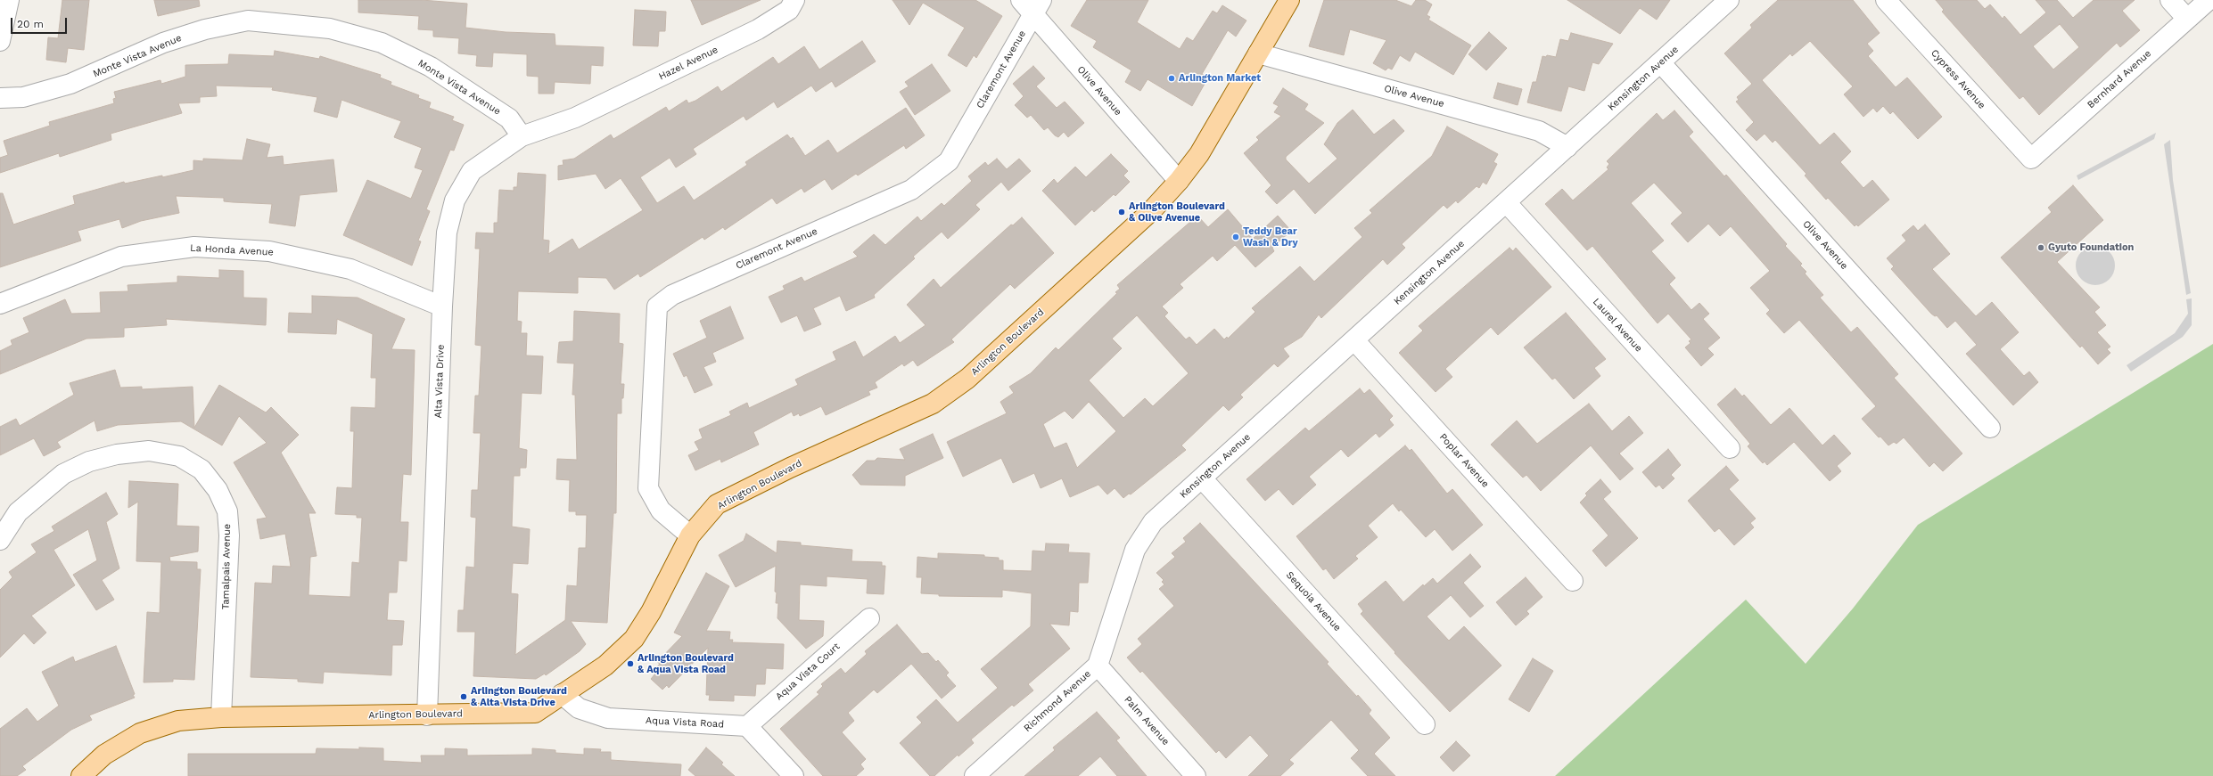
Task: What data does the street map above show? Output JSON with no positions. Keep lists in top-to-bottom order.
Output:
{
  "streets": {
    "main road": ["Arlington Boulevard"],
    "street": [
      "Monte Vista Avenue",
      "Hazel Avenue",
      "Claremont Avenue",
      "Kensington Avenue",
      "Cypress Avenue",
      "Bernhard Avenue",
      "Olive Avenue",
      "La Honda Avenue",
      "Laurel Avenue",
      "Alta Vista Drive",
      "Poplar Avenue",
      "Tamalpais Avenue",
      "Sequoia Avenue",
      "Aqua Vista Court",
      "Richmond Avenue",
      "Palm Avenue",
      "Aqua Vista Road"
    ]
  },
  "crossings": [
    ["Monte Vista Avenue", "Alta Vista Drive"],
    ["Hazel Avenue", "Alta Vista Drive"],
    ["Claremont Avenue", "Olive Avenue"],
    ["Claremont Avenue", "Arlington Boulevard"],
    ["Kensington Avenue", "Olive Avenue"],
    ["Kensington Avenue", "Laurel Avenue"],
    ["Kensington Avenue", "Poplar Avenue"],
    ["Kensington Avenue", "Sequoia Avenue"],
    ["Kensington Avenue", "Richmond Avenue"],
    ["Cypress Avenue", "Bernhard Avenue"],
    ["Olive Avenue", "Arlington Boulevard"],
    ["La Honda Avenue", "Alta Vista Drive"],
    ["Arlington Boulevard", "Alta Vista Drive"],
    ["Arlington Boulevard", "Tamalpais Avenue"],
    ["Arlington Boulevard", "Aqua Vista Road"],
    ["Aqua Vista Court", "Aqua Vista Road"],
    ["Richmond Avenue", "Palm Avenue"]
  ],
  "places": [
    "Arlington Market",
    "Arlington Boulevard & Olive Avenue",
    "Teddy Bear Wash & Dry",
    "Gyuto Foundation",
    "Arlington Boulevard & Aqua Vista Road",
    "Arlington Boulevard & Alta Vista Drive"
  ],
  "scale_bar": "20 m"
}
